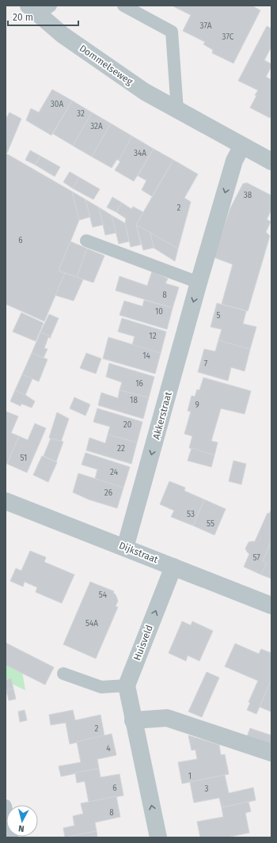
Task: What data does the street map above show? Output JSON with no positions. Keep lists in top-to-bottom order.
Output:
{
  "streets": {
    "street": [
      "Dommelseweg",
      "Akkerstraat",
      "Dijkstraat",
      "Huisveld"
    ]
  },
  "crossings": [
    ["Dommelseweg", "Akkerstraat"],
    ["Akkerstraat", "Dijkstraat"],
    ["Dijkstraat", "Huisveld"]
  ],
  "one_way": ["Akkerstraat", "Huisveld"],
  "house_numbers": [
    "37A",
    "37C",
    "30A",
    "32",
    "32A",
    "34A",
    "38",
    "2",
    "6",
    "8",
    "10",
    "5",
    "12",
    "14",
    "7",
    "16",
    "18",
    "9",
    "20",
    "22",
    "51",
    "24",
    "26",
    "53",
    "55",
    "57",
    "54",
    "54A",
    "2",
    "4",
    "1",
    "6",
    "3",
    "8"
  ],
  "scale_bar": "20 m",
  "north": "bottom"
}
